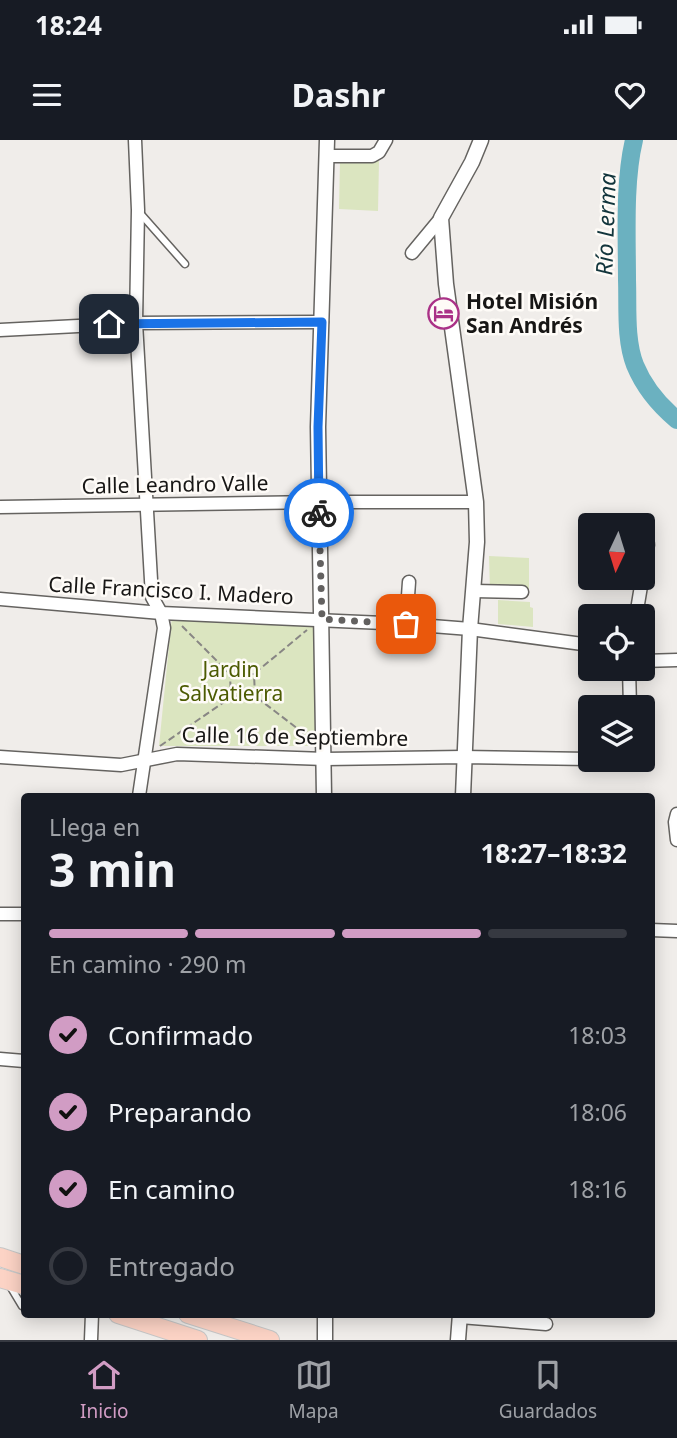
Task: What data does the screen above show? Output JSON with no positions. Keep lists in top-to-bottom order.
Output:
{
  "streets": {
    "street": ["Calle Leandro Valle", "Calle Francisco I. Madero", "Calle 16 de Septiembre"]
  },
  "water": ["Río Lerma"],
  "parks": ["Jardin Salvatierra"],
  "places": {
    "hotel": ["Hotel Misión San Andrés"]
  },
  "north": "bottom",
  "page": {
    "status": "18:24",
    "header": "Dashr",
    "heading": ["3 min", "Llega en", "18:27–18:32"],
    "bar": "En camino · 290 m",
    "list": [
      ["Confirmado", "18:03"],
      ["Preparando", "18:06"],
      ["En camino", "18:16"],
      "Entregado"
    ],
    "tabs": ["Inicio", "Mapa", "Guardados"]
  }
}
